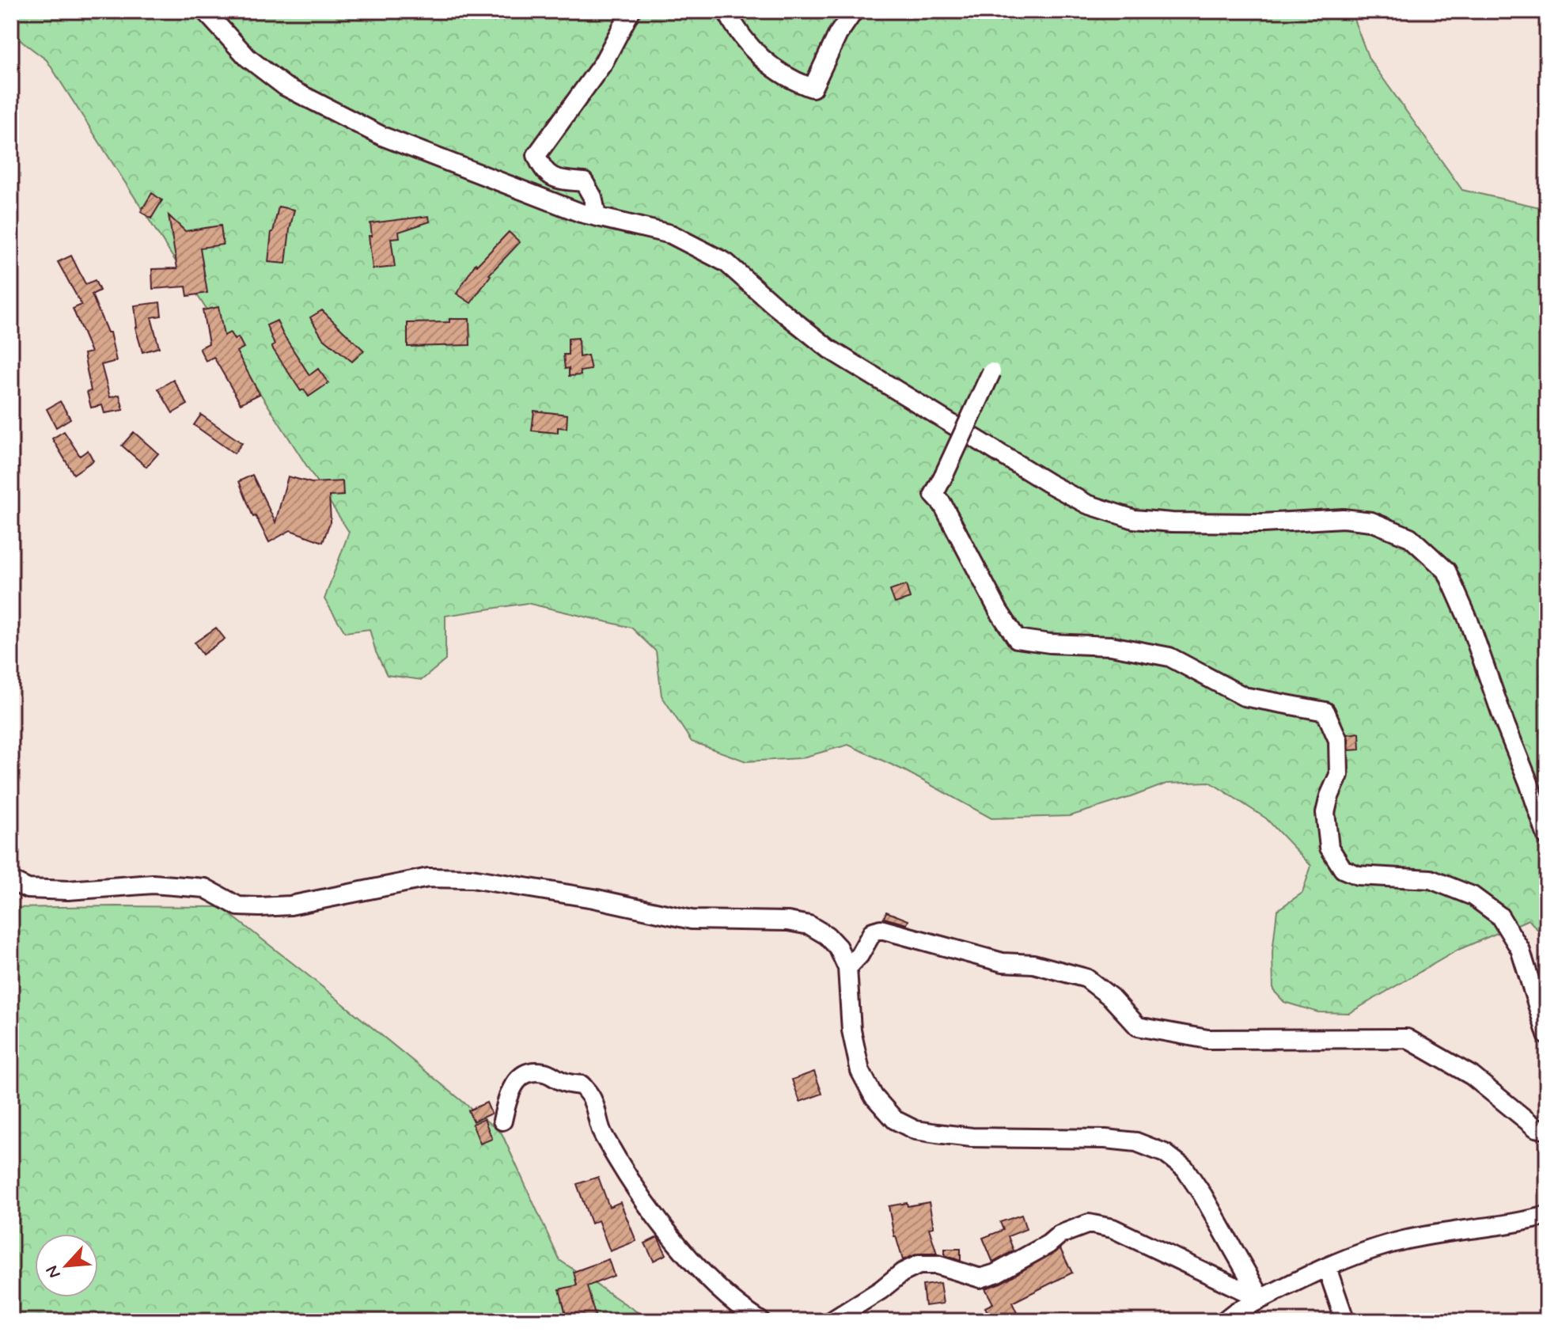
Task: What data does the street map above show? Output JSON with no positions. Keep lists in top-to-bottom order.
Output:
{
  "north": "bottom left"
}
